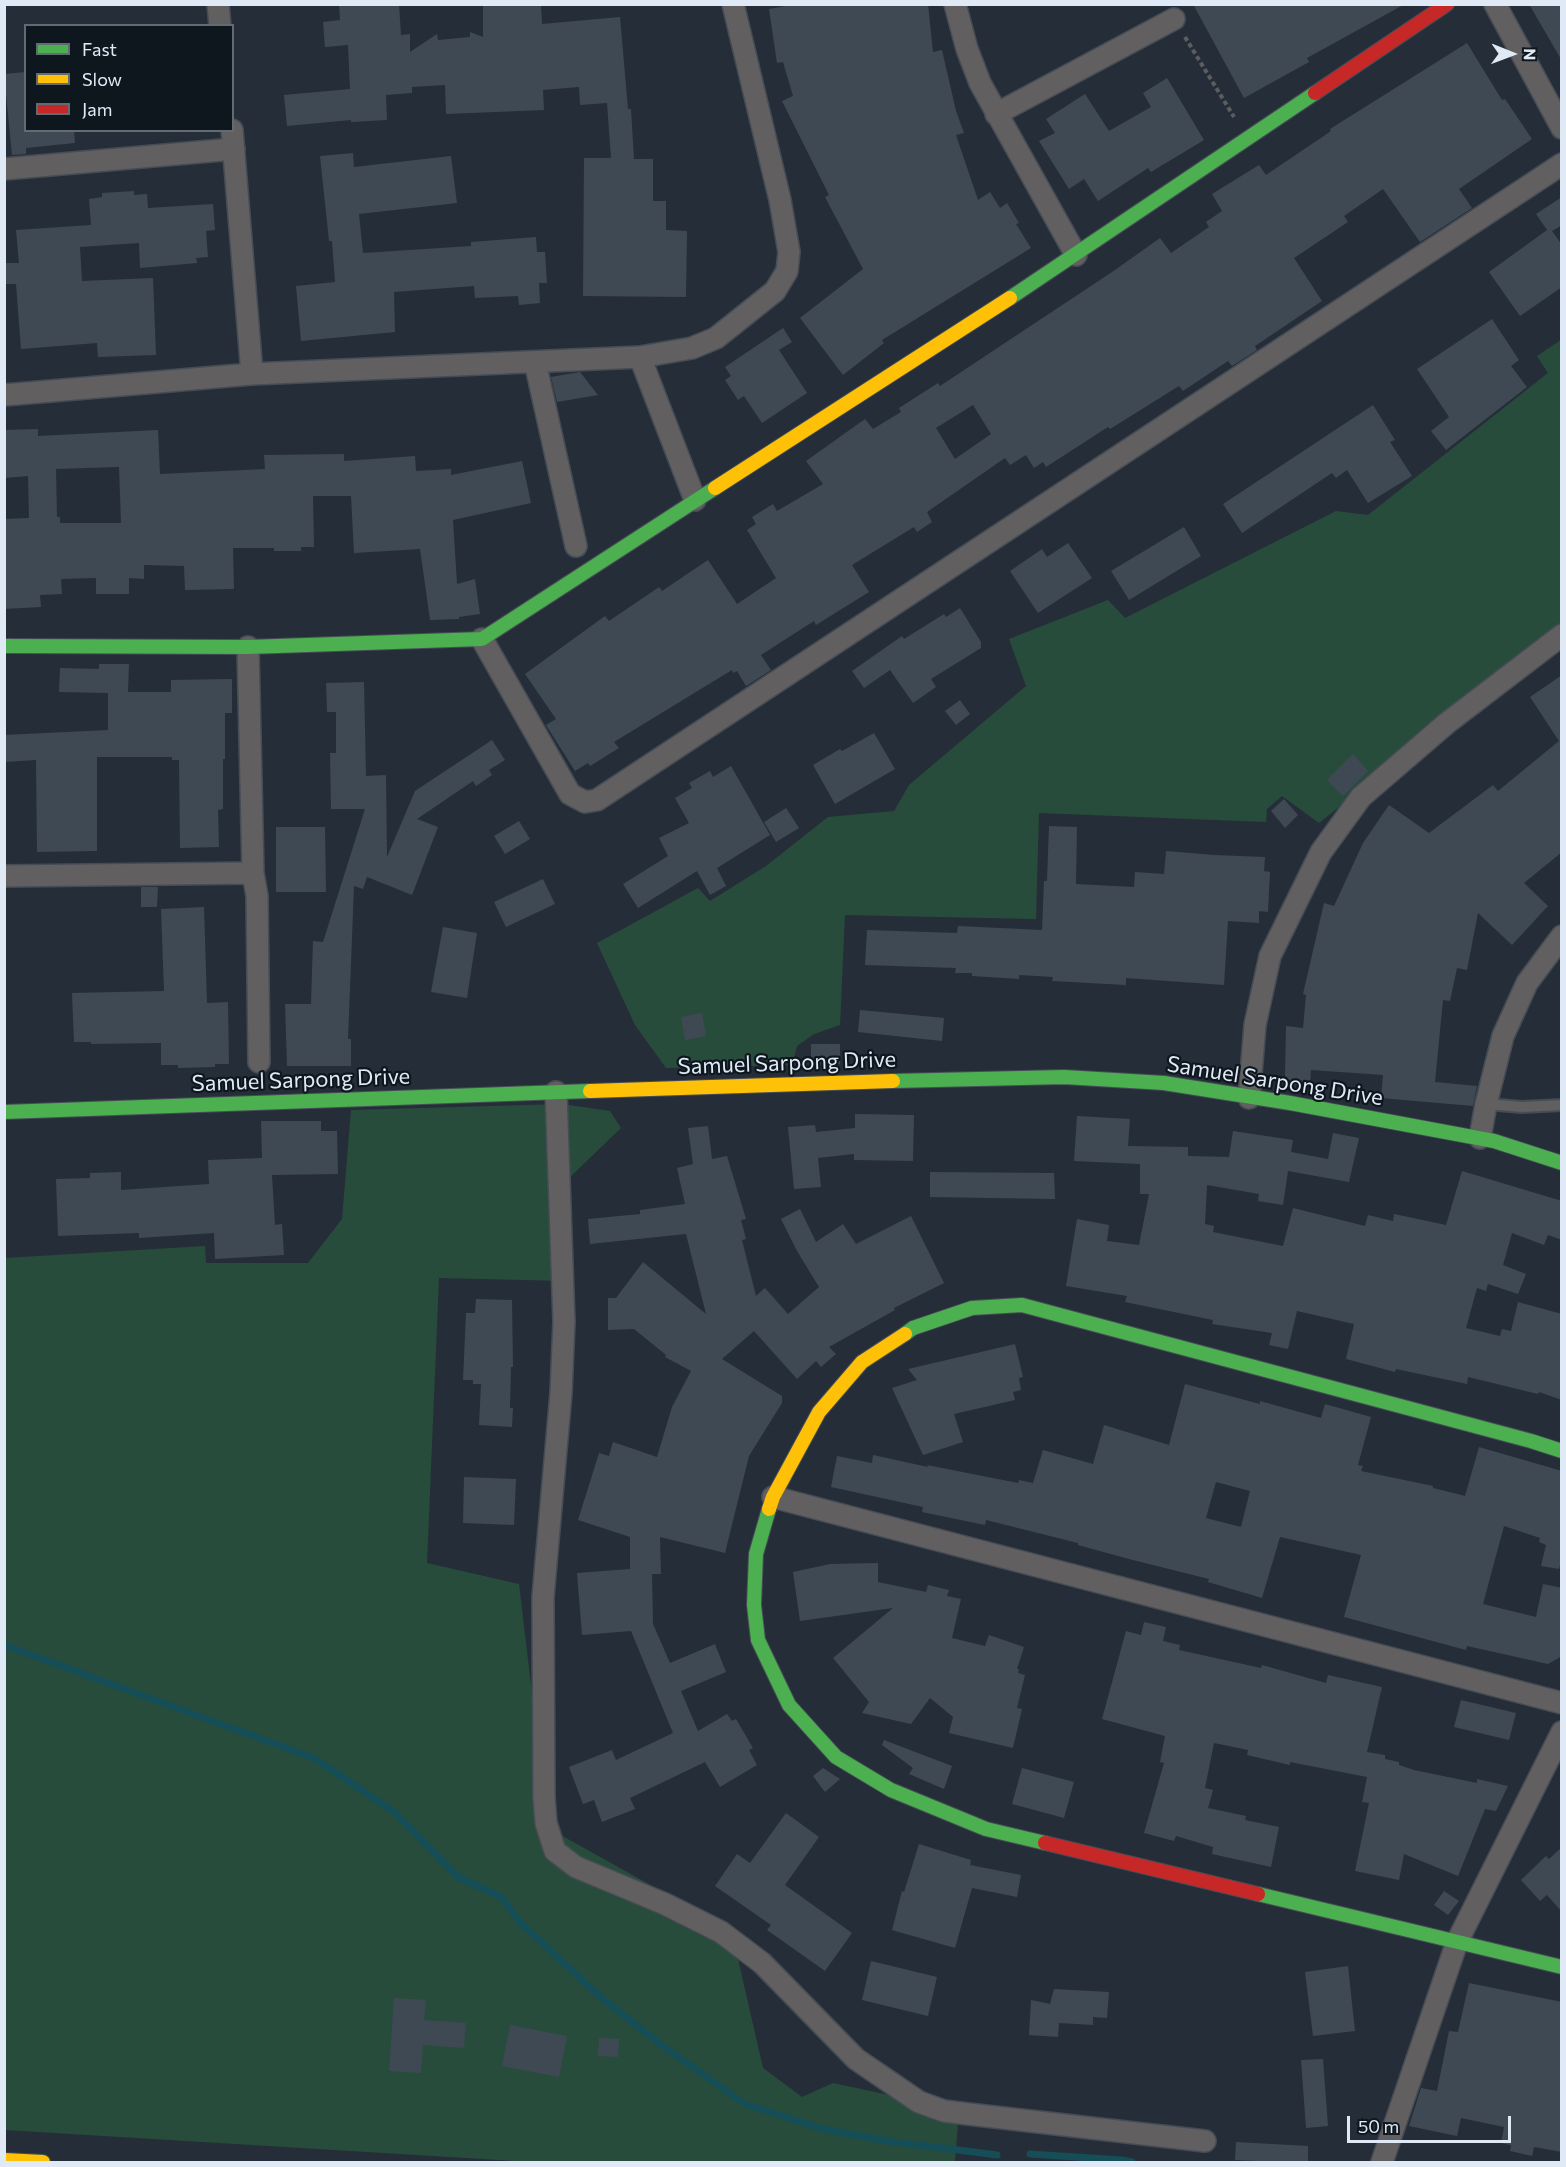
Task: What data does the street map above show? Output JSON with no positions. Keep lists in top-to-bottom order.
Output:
{
  "streets": {
    "street": ["Samuel Sarpong Drive"]
  },
  "legend": ["Fast", "Slow", "Jam"],
  "scale_bar": "50 m",
  "north": "right"
}
